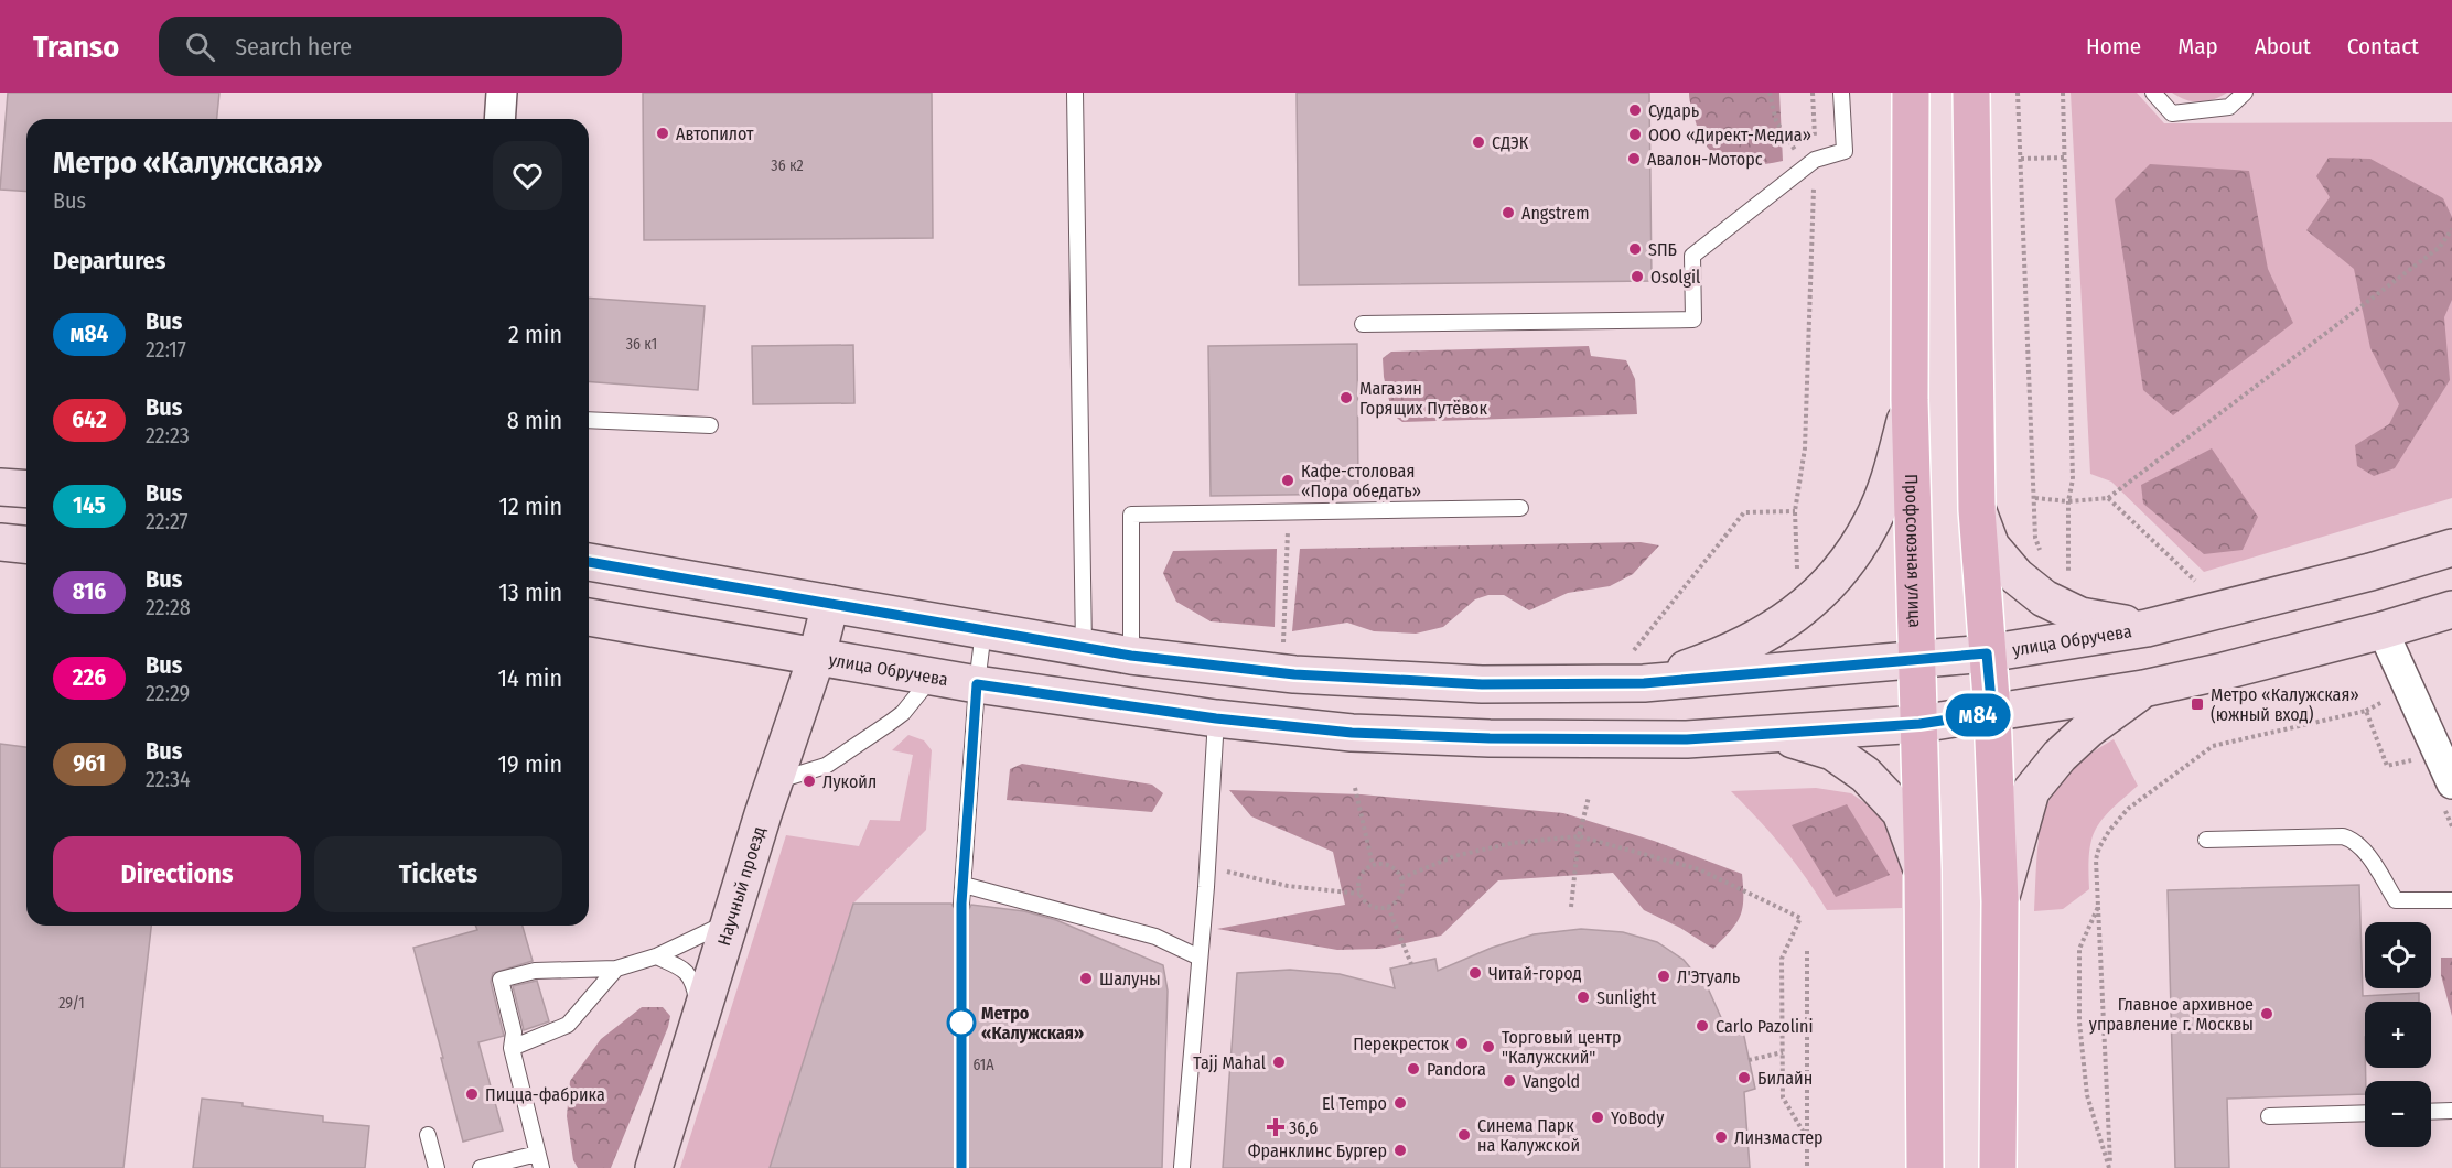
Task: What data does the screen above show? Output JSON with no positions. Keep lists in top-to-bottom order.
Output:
{
  "streets": {
    "main road": ["Профсоюзная улица", "улица Обручева", "Научный проезд"]
  },
  "crossings": [
    ["Профсоюзная улица", "улица Обручева"],
    ["улица Обручева", "Научный проезд"]
  ],
  "places": {
    "other": [
      "Сударь",
      "Автопилот",
      "ООО «Директ-Медиа»",
      "СДЭК",
      "Авалон-Моторс",
      "Angstrem",
      "SПБ",
      "Osolgil",
      "Магазин Горящих Путёвок",
      "Кафе-столовая «Пора обедать»",
      "Лукойл",
      "Читай-город",
      "Л'Этуаль",
      "Шалуны",
      "Sunlight",
      "Главное архивное управление г. Москвы",
      "Метро «Калужская»",
      "Carlo Pazolini",
      "Перекресток",
      "Торговый центр \"Калужский\"",
      "Tajj Mahal",
      "Pandora",
      "Билайн",
      "Vangold",
      "Пицца-фабрика",
      "El Tempo",
      "YoBody",
      "Синема Парк на Калужской",
      "Линзмастер",
      "Франклинс Бургер"
    ],
    "transit": ["Метро «Калужская» (южный вход)"],
    "health": ["36,6"]
  },
  "lines": ["bus line м84"],
  "house_numbers": [
    "36 к2",
    "36 к1",
    "29/1",
    "61А"
  ],
  "page": {
    "header": "Transo",
    "search": "Search here",
    "nav": [
      "Home",
      "Map",
      "About",
      "Contact"
    ],
    "on_map": "м84",
    "heading": [
      ["Метро «Калужская»", "Bus"],
      "Departures"
    ],
    "list": [
      {
        "mark": "м84",
        "name": "Bus",
        "note": "22:17",
        "value": "2 min"
      },
      {
        "mark": "642",
        "name": "Bus",
        "note": "22:23",
        "value": "8 min"
      },
      {
        "mark": "145",
        "name": "Bus",
        "note": "22:27",
        "value": "12 min"
      },
      {
        "mark": "816",
        "name": "Bus",
        "note": "22:28",
        "value": "13 min"
      },
      {
        "mark": "226",
        "name": "Bus",
        "note": "22:29",
        "value": "14 min"
      },
      {
        "mark": "961",
        "name": "Bus",
        "note": "22:34",
        "value": "19 min"
      }
    ],
    "buttons": ["Directions", "Tickets"],
    "map_buttons": ["+", "−"]
  }
}
